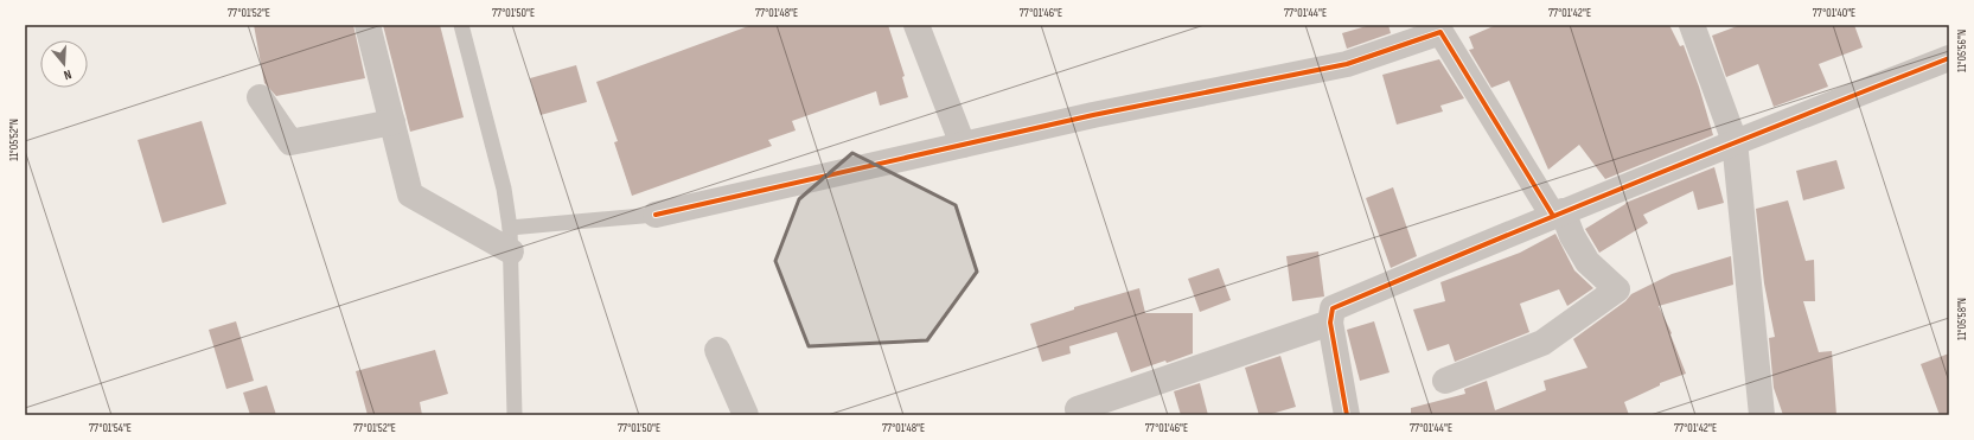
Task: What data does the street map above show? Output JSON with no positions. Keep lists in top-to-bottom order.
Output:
{
  "north": "bottom",
  "coordinates": [
    "77°01'52\"E",
    "77°01'50\"E",
    "77°01'48\"E",
    "77°01'46\"E",
    "77°01'44\"E",
    "77°01'42\"E",
    "77°01'40\"E",
    "11°05'56\"N",
    "11°05'52\"N",
    "11°05'58\"N",
    "77°01'54\"E"
  ]
}
